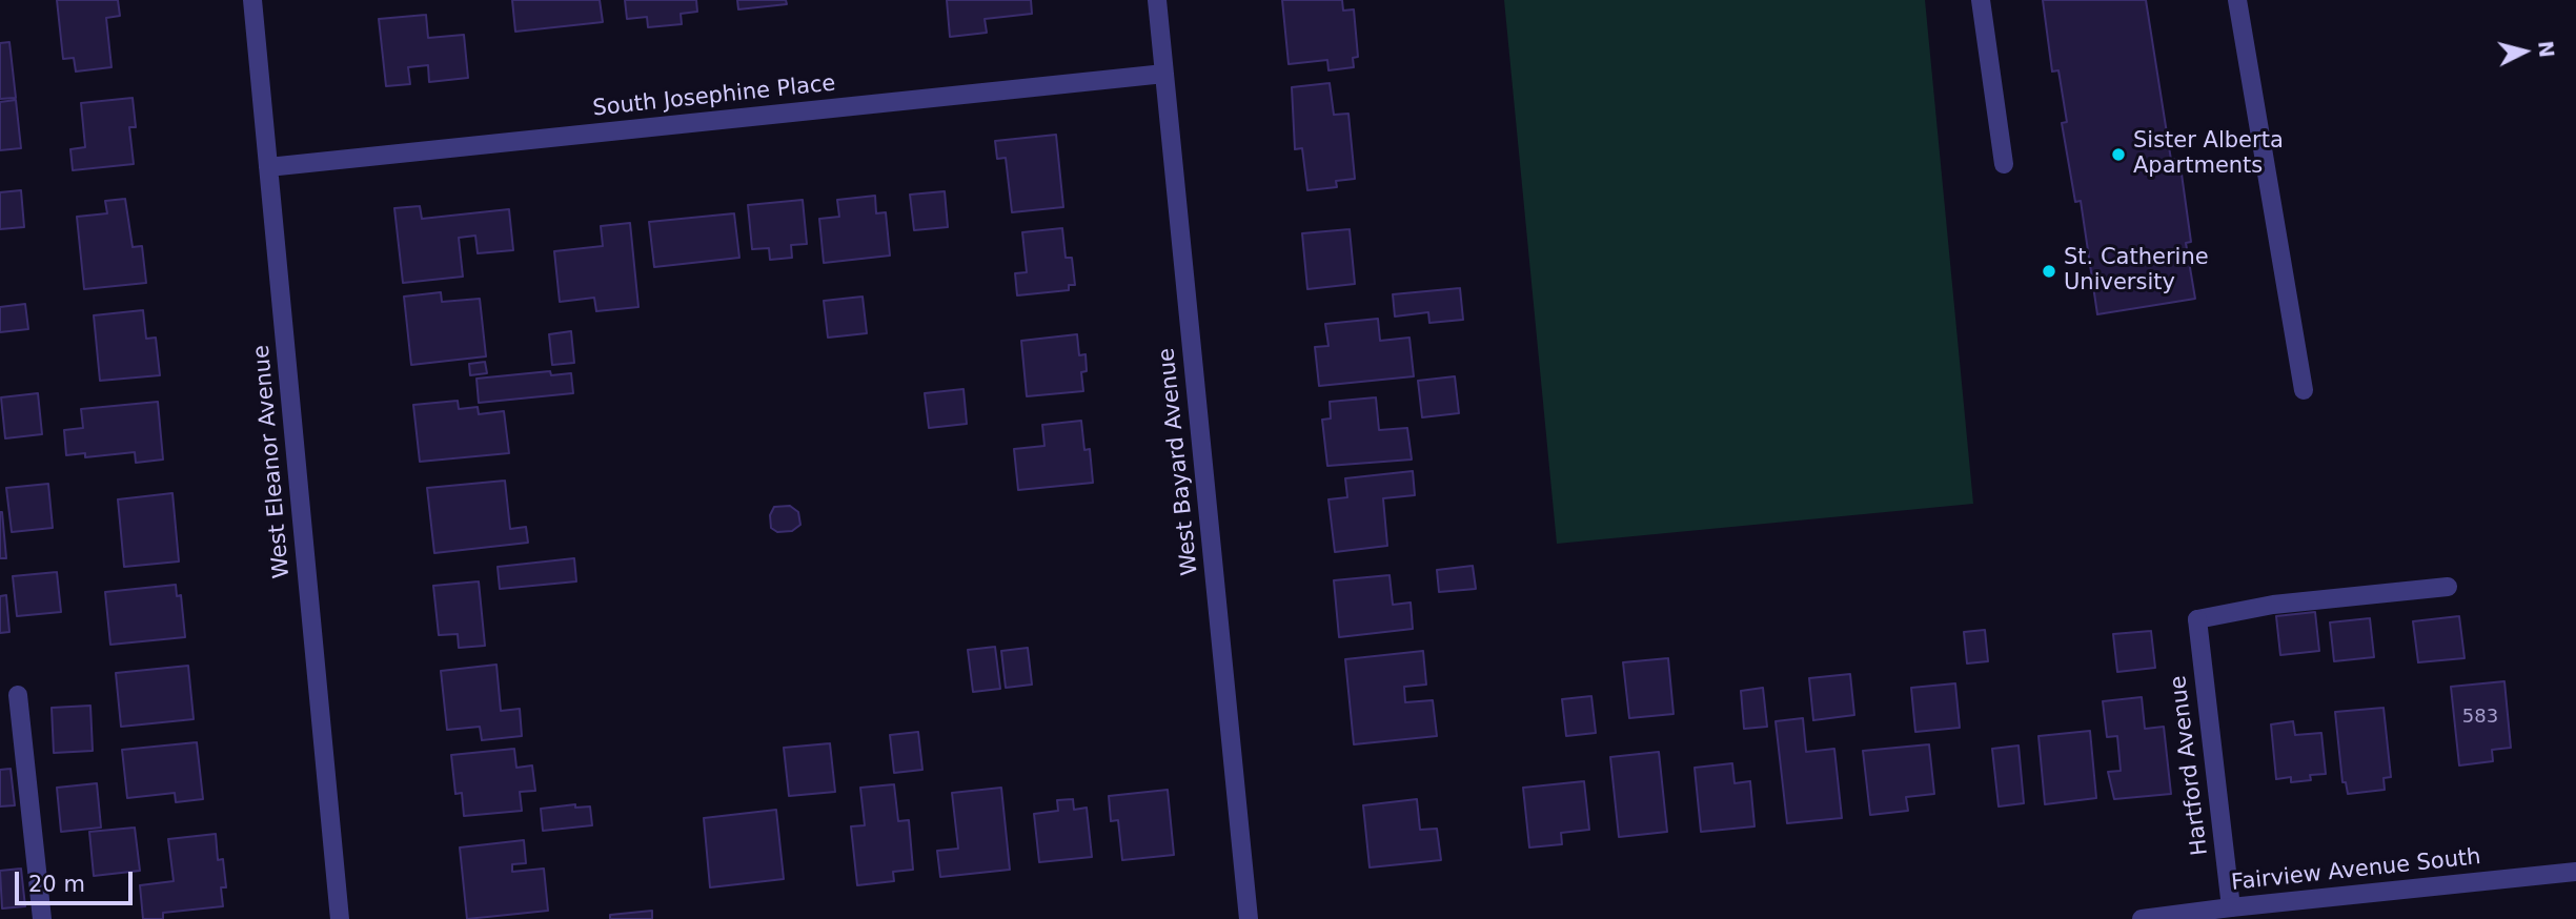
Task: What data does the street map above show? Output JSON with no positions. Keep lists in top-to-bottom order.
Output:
{
  "streets": {
    "street": [
      "South Josephine Place",
      "West Eleanor Avenue",
      "West Bayard Avenue",
      "Hartford Avenue",
      "Fairview Avenue South"
    ]
  },
  "crossings": [
    ["South Josephine Place", "West Eleanor Avenue"],
    ["South Josephine Place", "West Bayard Avenue"],
    ["Hartford Avenue", "Fairview Avenue South"]
  ],
  "places": ["Sister Alberta Apartments", "St. Catherine University"],
  "house_numbers": ["583"],
  "scale_bar": "20 m",
  "north": "right"
}
